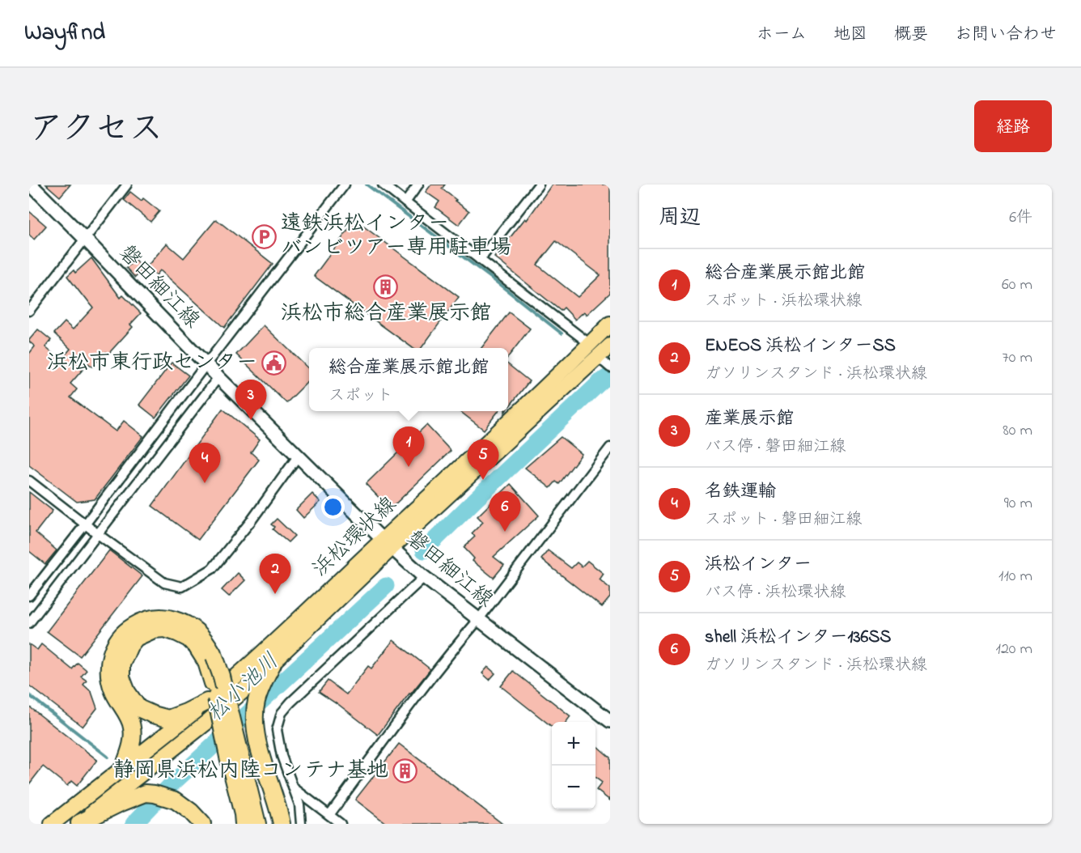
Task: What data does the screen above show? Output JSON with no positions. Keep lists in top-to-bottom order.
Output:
{
  "streets": {
    "main road": ["磐田細江線", "浜松環状線"]
  },
  "crossings": [
    ["磐田細江線", "浜松環状線"]
  ],
  "water": ["松小池川"],
  "places": {
    "parking": ["遠鉄浜松インター バンビツアー専用駐車場"],
    "building": ["浜松市総合産業展示館", "静岡県浜松内陸コンテナ基地"],
    "public building": ["浜松市東行政センター"]
  },
  "page": {
    "header": "Wayfind",
    "nav": [
      "ホーム",
      "地図",
      "概要",
      "お問い合わせ"
    ],
    "title": "アクセス",
    "buttons": "経路",
    "heading": ["周辺", "6件"],
    "list": [
      {
        "mark": "1",
        "name": "総合産業展示館北館",
        "note": "スポット · 浜松環状線",
        "value": "60 m"
      },
      {
        "mark": "2",
        "name": "ENEOS 浜松インターSS",
        "note": "ガソリンスタンド · 浜松環状線",
        "value": "70 m"
      },
      {
        "mark": "3",
        "name": "産業展示館",
        "note": "バス停 · 磐田細江線",
        "value": "80 m"
      },
      {
        "mark": "4",
        "name": "名鉄運輸",
        "note": "スポット · 磐田細江線",
        "value": "90 m"
      },
      {
        "mark": "5",
        "name": "浜松インター",
        "note": "バス停 · 浜松環状線",
        "value": "110 m"
      },
      {
        "mark": "6",
        "name": "shell 浜松インター136SS",
        "note": "ガソリンスタンド · 浜松環状線",
        "value": "120 m"
      }
    ],
    "popup": ["総合産業展示館北館", "スポット"],
    "pins": [
      "3",
      "1",
      "5",
      "4",
      "6",
      "2"
    ],
    "map_buttons": ["+", "−"]
  }
}
